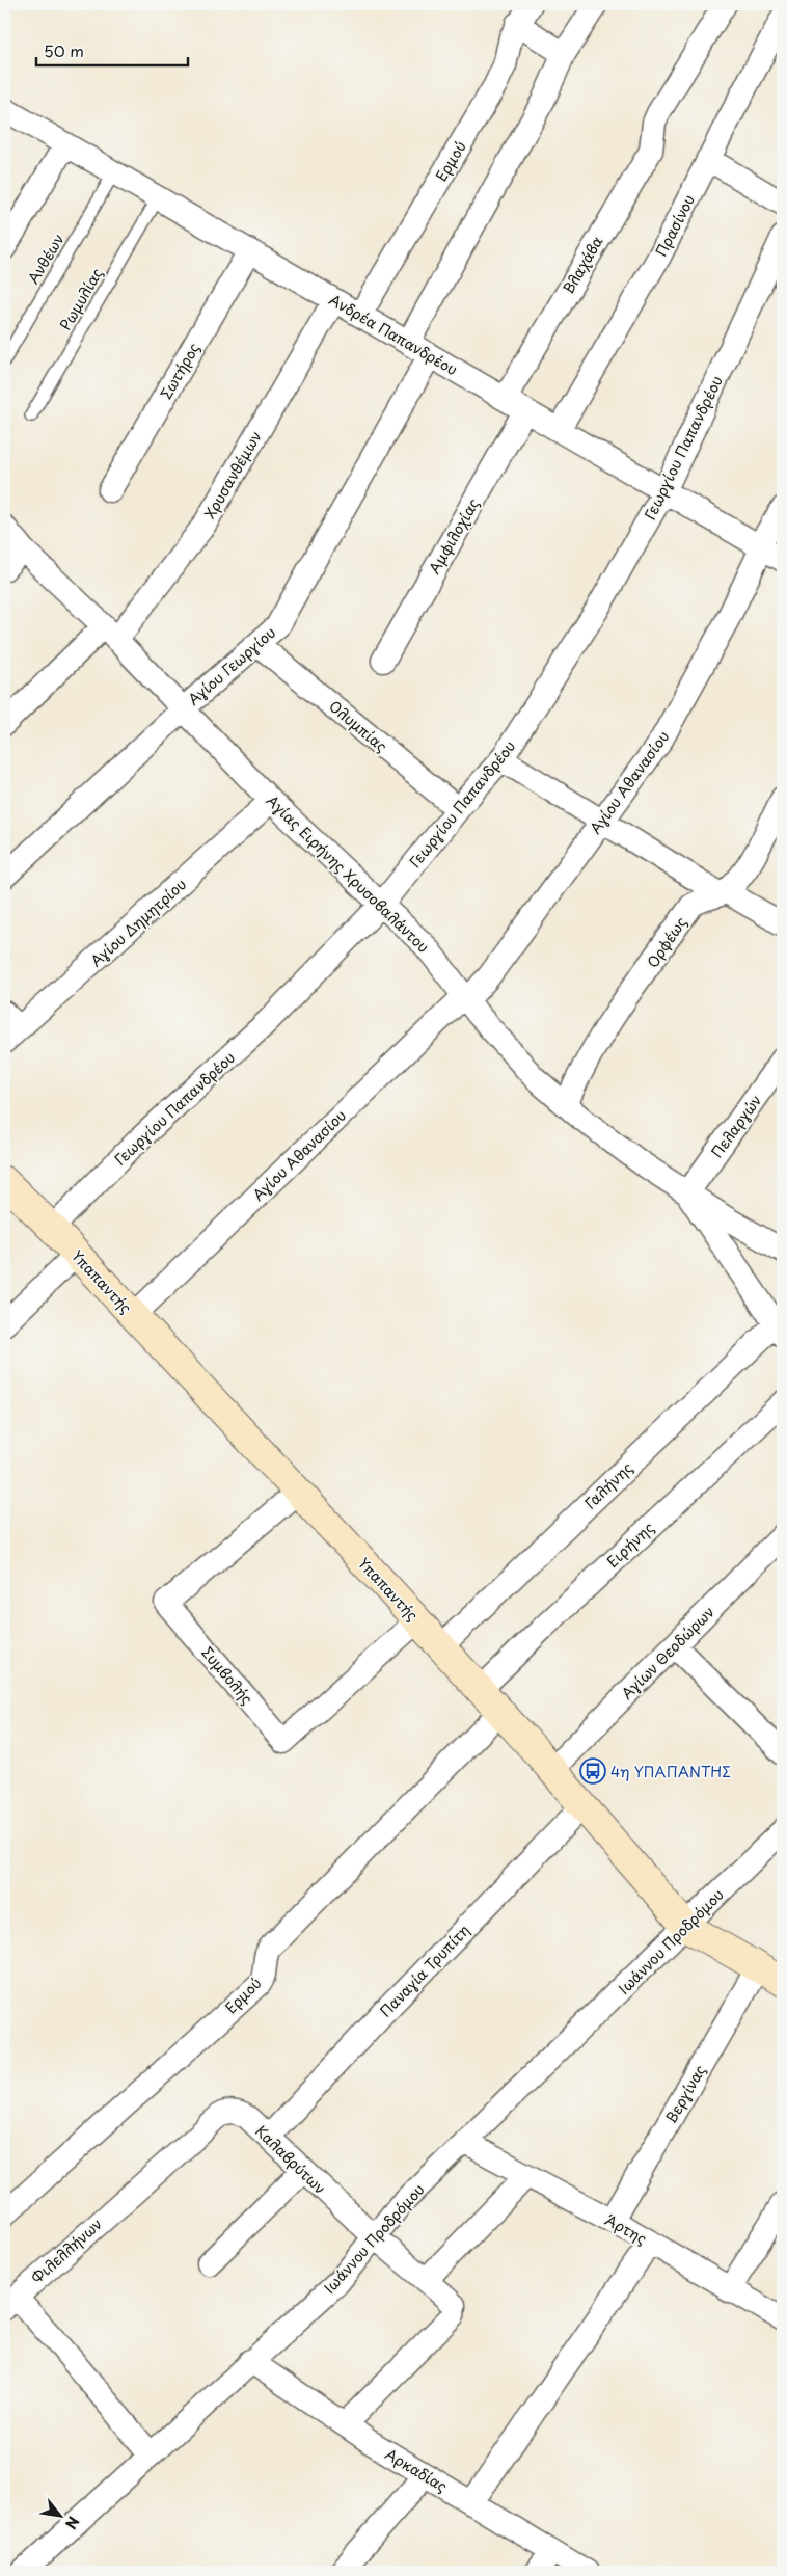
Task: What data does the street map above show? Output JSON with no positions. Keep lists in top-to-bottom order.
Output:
{
  "streets": {
    "street": [
      "Ερμού",
      "Πρασίνου",
      "Βλαχάβα",
      "Ανδρέα Παπανδρέου",
      "Σωτήρος",
      "Γεωργίου Παπανδρέου",
      "Χρυσανθέμων",
      "Αμφιλοχίας",
      "Αγίου Γεωργίου",
      "Ολυμπίας",
      "Αγίου Αθανασίου",
      "Αγίας Ειρήνης Χρυσοβαλάντου",
      "Αγίου Δημητρίου",
      "Ορφέως",
      "Πελαργών",
      "Υπαπαντής",
      "Γαλήνης",
      "Ειρήνης",
      "Αγίων Θεοδώρων",
      "Συμβολής",
      "Ιωάννου Προδρόμου",
      "Παναγία Τρυπίτη",
      "Βεργίνας",
      "Καλαβρύτων",
      "Άρτης",
      "Φιλελλήνων",
      "Αρκαδίας"
    ],
    "lane": ["Ανθέων", "Ρωμυλίας"]
  },
  "crossings": [
    ["Ερμού", "Ανδρέα Παπανδρέου"],
    ["Ερμού", "Υπαπαντής"],
    ["Πρασίνου", "Ανδρέα Παπανδρέου"],
    ["Ανθέων", "Ανδρέα Παπανδρέου"],
    ["Βλαχάβα", "Ανδρέα Παπανδρέου"],
    ["Ρωμυλίας", "Ανδρέα Παπανδρέου"],
    ["Ανδρέα Παπανδρέου", "Σωτήρος"],
    ["Ανδρέα Παπανδρέου", "Γεωργίου Παπανδρέου"],
    ["Ανδρέα Παπανδρέου", "Χρυσανθέμων"],
    ["Ανδρέα Παπανδρέου", "Αμφιλοχίας"],
    ["Ανδρέα Παπανδρέου", "Αγίου Γεωργίου"],
    ["Ανδρέα Παπανδρέου", "Αγίου Αθανασίου"],
    ["Γεωργίου Παπανδρέου", "Ολυμπίας"],
    ["Γεωργίου Παπανδρέου", "Αγίας Ειρήνης Χρυσοβαλάντου"],
    ["Γεωργίου Παπανδρέου", "Υπαπαντής"],
    ["Χρυσανθέμων", "Αγίας Ειρήνης Χρυσοβαλάντου"],
    ["Αγίου Γεωργίου", "Ολυμπίας"],
    ["Αγίου Γεωργίου", "Αγίας Ειρήνης Χρυσοβαλάντου"],
    ["Αγίου Αθανασίου", "Αγίας Ειρήνης Χρυσοβαλάντου"],
    ["Αγίου Αθανασίου", "Υπαπαντής"],
    ["Αγίας Ειρήνης Χρυσοβαλάντου", "Αγίου Δημητρίου"],
    ["Αγίας Ειρήνης Χρυσοβαλάντου", "Ορφέως"],
    ["Αγίας Ειρήνης Χρυσοβαλάντου", "Πελαργών"],
    ["Υπαπαντής", "Γαλήνης"],
    ["Υπαπαντής", "Ειρήνης"],
    ["Υπαπαντής", "Αγίων Θεοδώρων"],
    ["Υπαπαντής", "Συμβολής"],
    ["Υπαπαντής", "Ιωάννου Προδρόμου"],
    ["Υπαπαντής", "Παναγία Τρυπίτη"],
    ["Υπαπαντής", "Βεργίνας"],
    ["Ιωάννου Προδρόμου", "Καλαβρύτων"],
    ["Ιωάννου Προδρόμου", "Άρτης"],
    ["Ιωάννου Προδρόμου", "Φιλελλήνων"],
    ["Ιωάννου Προδρόμου", "Αρκαδίας"],
    ["Παναγία Τρυπίτη", "Καλαβρύτων"],
    ["Βεργίνας", "Άρτης"],
    ["Καλαβρύτων", "Φιλελλήνων"],
    ["Καλαβρύτων", "Αρκαδίας"]
  ],
  "places": {
    "bus stop": ["4η ΥΠΑΠΑΝΤΗΣ"]
  },
  "scale_bar": "50 m",
  "north": "bottom right"
}
